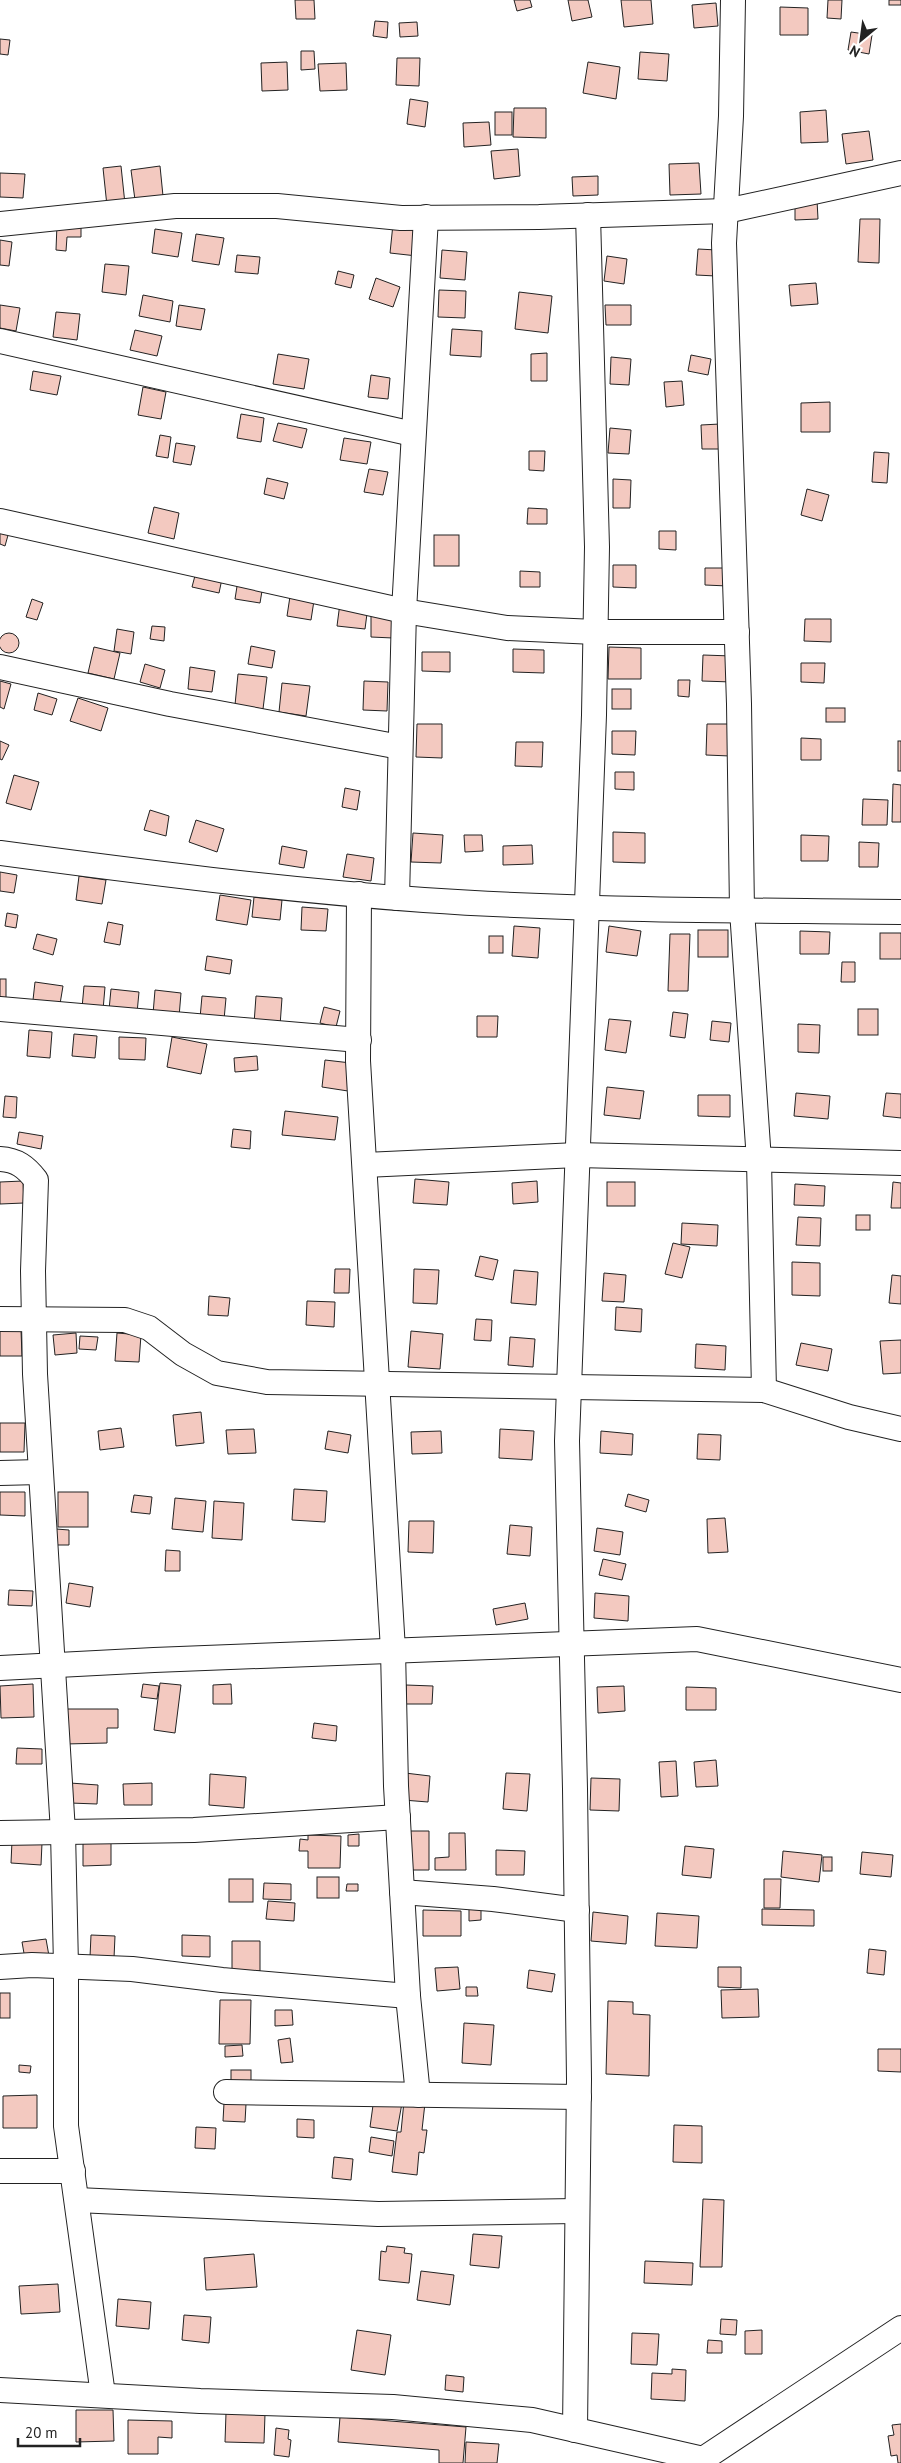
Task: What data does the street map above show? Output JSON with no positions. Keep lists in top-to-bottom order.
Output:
{
  "scale_bar": "20 m",
  "north": "bottom left"
}
